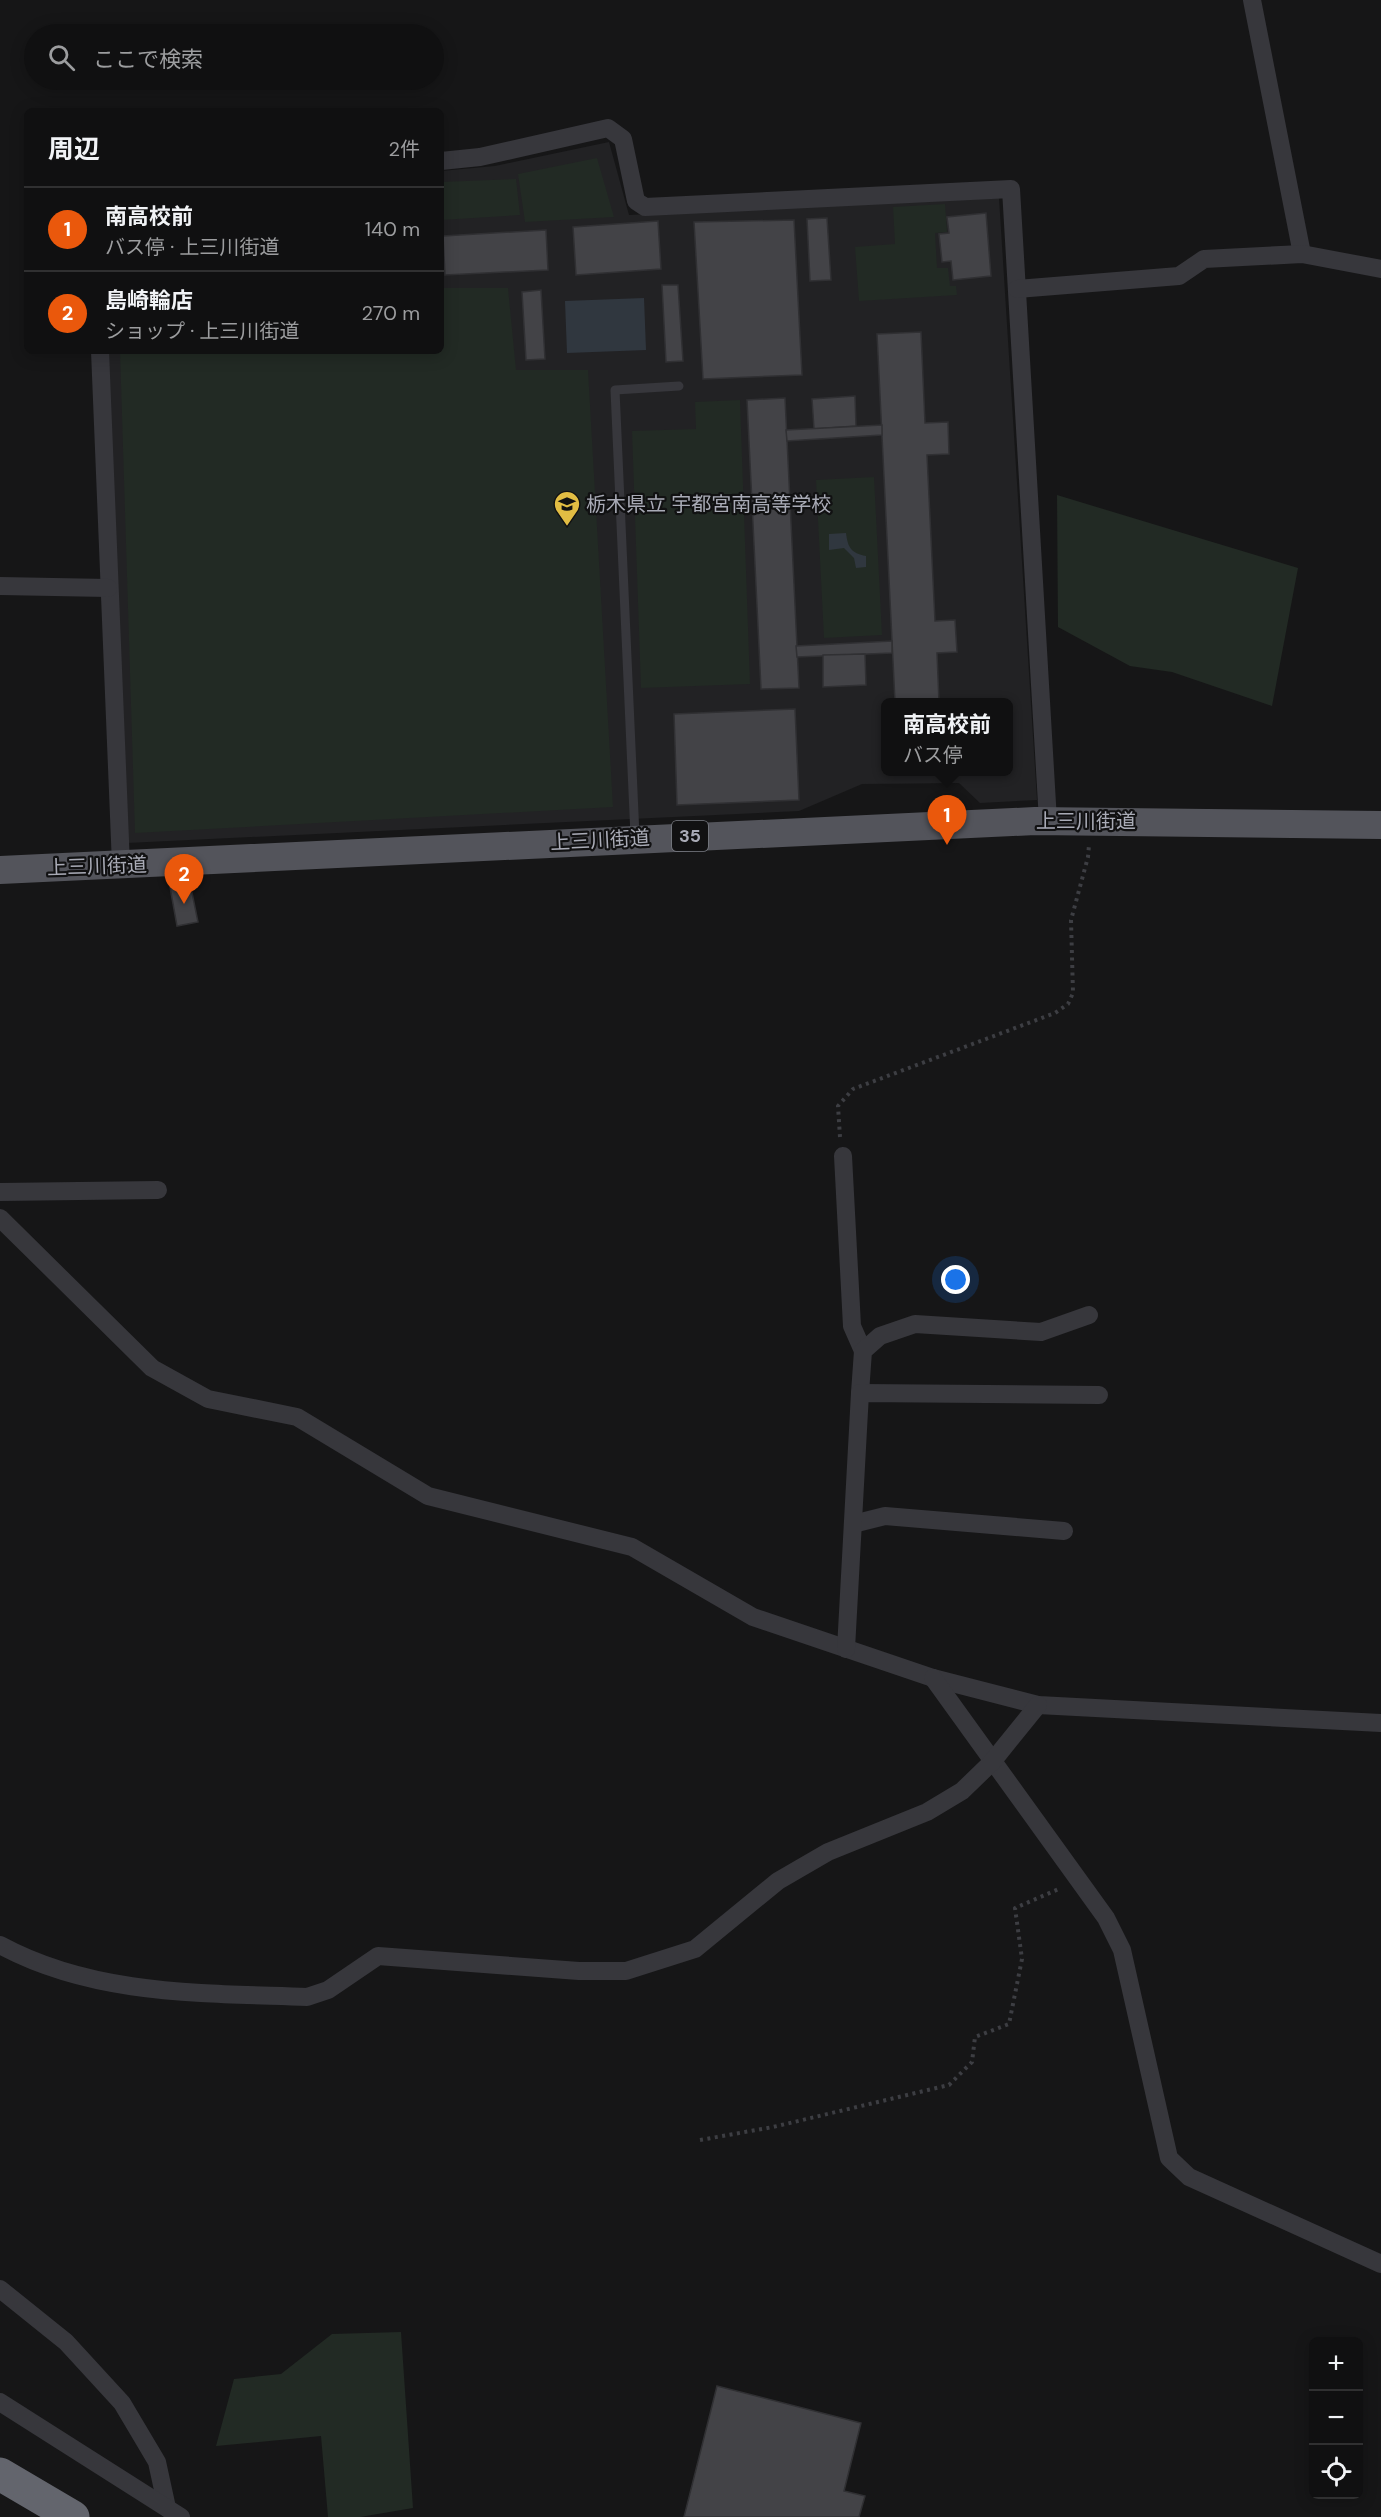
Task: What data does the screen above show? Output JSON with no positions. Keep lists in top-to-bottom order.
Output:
{
  "streets": {
    "main road": ["上三川街道", "35"]
  },
  "places": {
    "school or university": ["栃木県立 宇都宮南高等学校"]
  },
  "page": {
    "search": "ここで検索",
    "heading": ["周辺", "2件"],
    "list": [
      {
        "mark": "1",
        "name": "南高校前",
        "note": "バス停 · 上三川街道",
        "value": "140 m"
      },
      {
        "mark": "2",
        "name": "島崎輪店",
        "note": "ショップ · 上三川街道",
        "value": "270 m"
      }
    ],
    "popup": ["南高校前", "バス停"],
    "pins": ["1", "2"],
    "map_buttons": ["+", "−"]
  }
}
